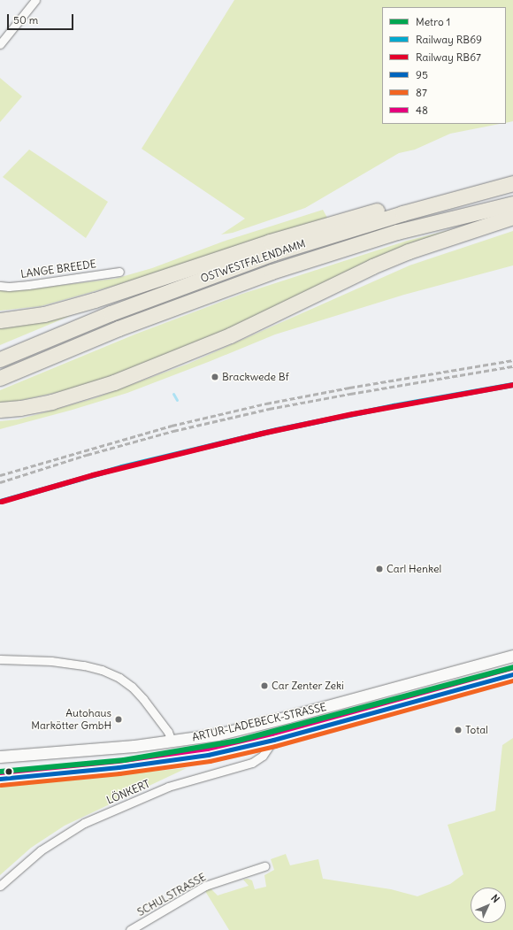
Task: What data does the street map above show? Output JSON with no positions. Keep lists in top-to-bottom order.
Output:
{
  "streets": {
    "highway": ["OSTWESTFALENDAMM"],
    "street": [
      "LANGE BREEDE",
      "ARTUR-LADEBECK-STRASSE",
      "LÖNKERT",
      "SCHULSTRASSE"
    ]
  },
  "crossings": [
    ["ARTUR-LADEBECK-STRASSE", "LÖNKERT"]
  ],
  "places": [
    "Brackwede Bf",
    "Carl Henkel",
    "Car Zenter Zeki",
    "Autohaus Markötter GmbH",
    "Total"
  ],
  "lines": [
    "rail line RB69",
    "rail line RB67",
    "metro line 1",
    "transit line 48",
    "transit line 95",
    "transit line 87"
  ],
  "legend": [
    "Metro 1",
    "Railway RB69",
    "Railway RB67",
    "95",
    "87",
    "48"
  ],
  "scale_bar": "50 m",
  "north": "top right"
}
